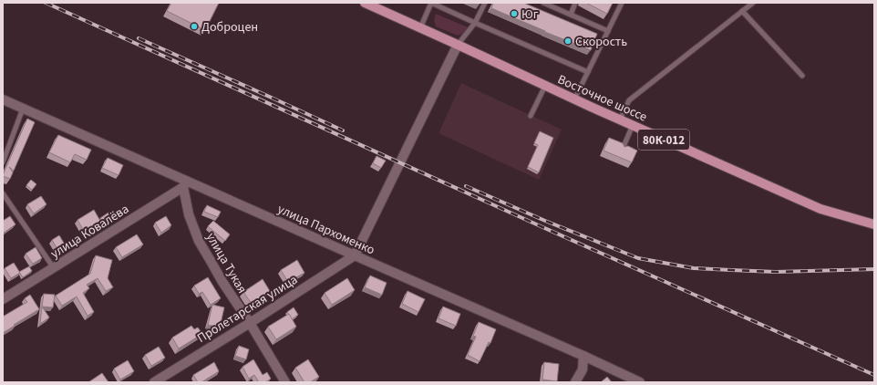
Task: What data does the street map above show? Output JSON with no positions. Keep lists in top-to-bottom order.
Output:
{
  "streets": {
    "main road": [
      "Восточное шоссе",
      "80К-012",
      "улица Пархоменко",
      "улица Ковалёва",
      "улица Тукая",
      "Пролетарская улица"
    ]
  },
  "crossings": [
    ["улица Пархоменко", "улица Ковалёва"],
    ["улица Пархоменко", "улица Тукая"],
    ["улица Пархоменко", "Пролетарская улица"],
    ["улица Ковалёва", "улица Тукая"],
    ["улица Тукая", "Пролетарская улица"]
  ],
  "places": ["Юг", "Доброцен", "Скорость"]
}
